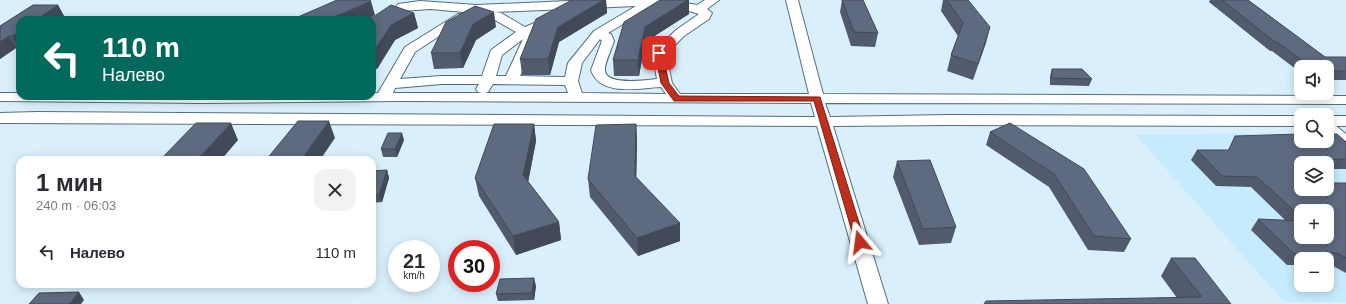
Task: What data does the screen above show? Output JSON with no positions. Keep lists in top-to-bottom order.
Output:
{
  "page": {
    "turn": ["110 m", "Налево"],
    "map_buttons": ["+", "−"],
    "heading": ["1 мин", "240 m · 06:03"],
    "list": [
      {
        "name": "Налево",
        "value": "110 m"
      }
    ],
    "speed": "21 km/h",
    "limit": "30"
  }
}
